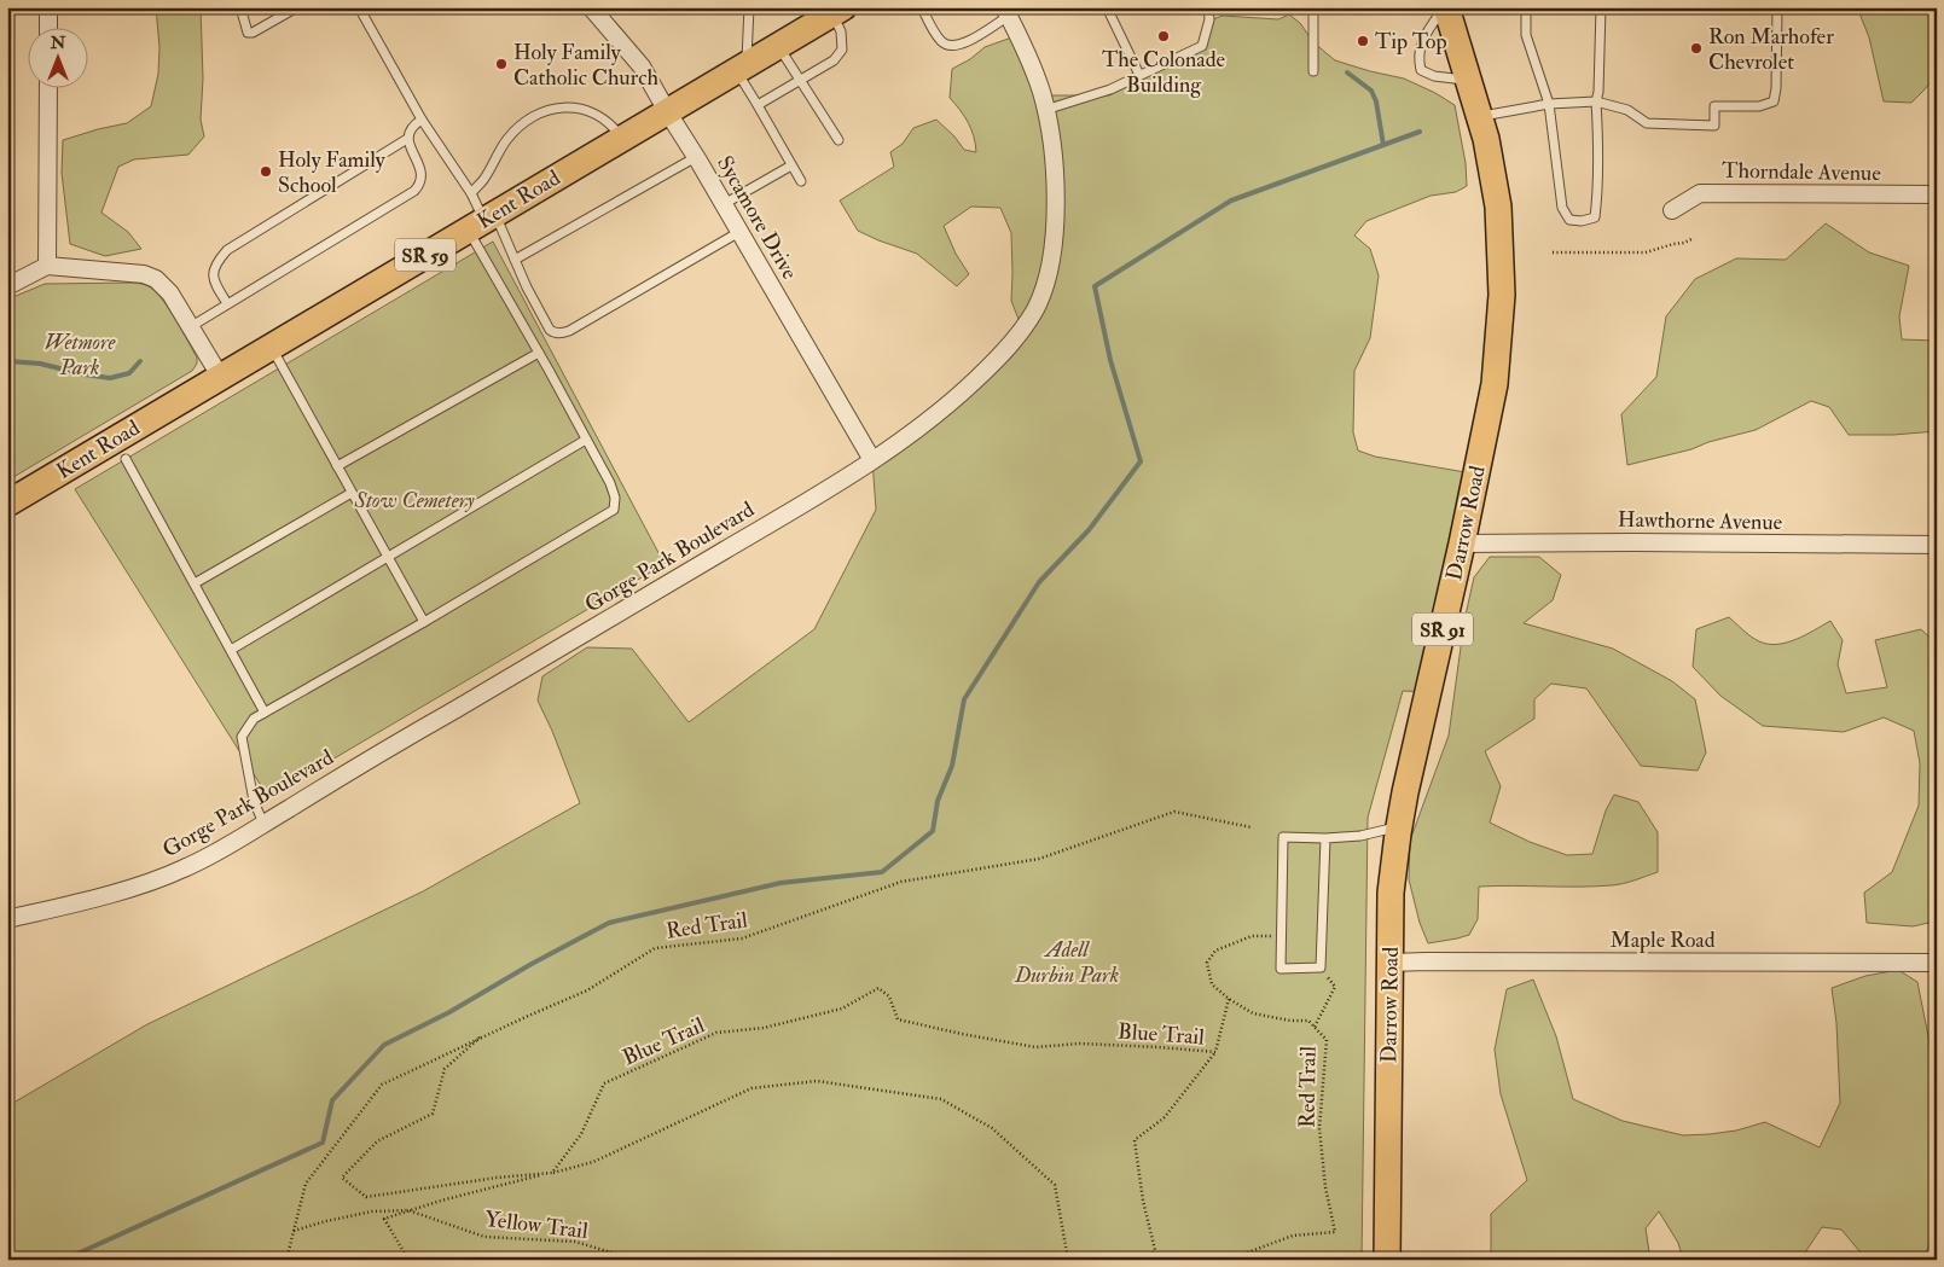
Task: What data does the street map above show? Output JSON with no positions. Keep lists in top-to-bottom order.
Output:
{
  "streets": {
    "main road": [
      "Kent Road",
      "SR 59",
      "Darrow Road",
      "SR 91"
    ],
    "street": [
      "Thorndale Avenue",
      "Sycamore Drive",
      "Hawthorne Avenue",
      "Gorge Park Boulevard",
      "Maple Road"
    ],
    "path": ["Red Trail", "Blue Trail", "Yellow Trail"]
  },
  "crossings": [
    ["Kent Road", "Sycamore Drive"],
    ["Sycamore Drive", "Gorge Park Boulevard"],
    ["Hawthorne Avenue", "Darrow Road"],
    ["Darrow Road", "Maple Road"],
    ["Red Trail", "Blue Trail"],
    ["Red Trail", "Yellow Trail"]
  ],
  "parks": ["Wetmore Park", "Stow Cemetery", "Adell Durbin Park"],
  "places": [
    "The Colonade Building",
    "Tip Top",
    "Ron Marhofer Chevrolet",
    "Holy Family Catholic Church",
    "Holy Family School"
  ],
  "north": "top"
}
